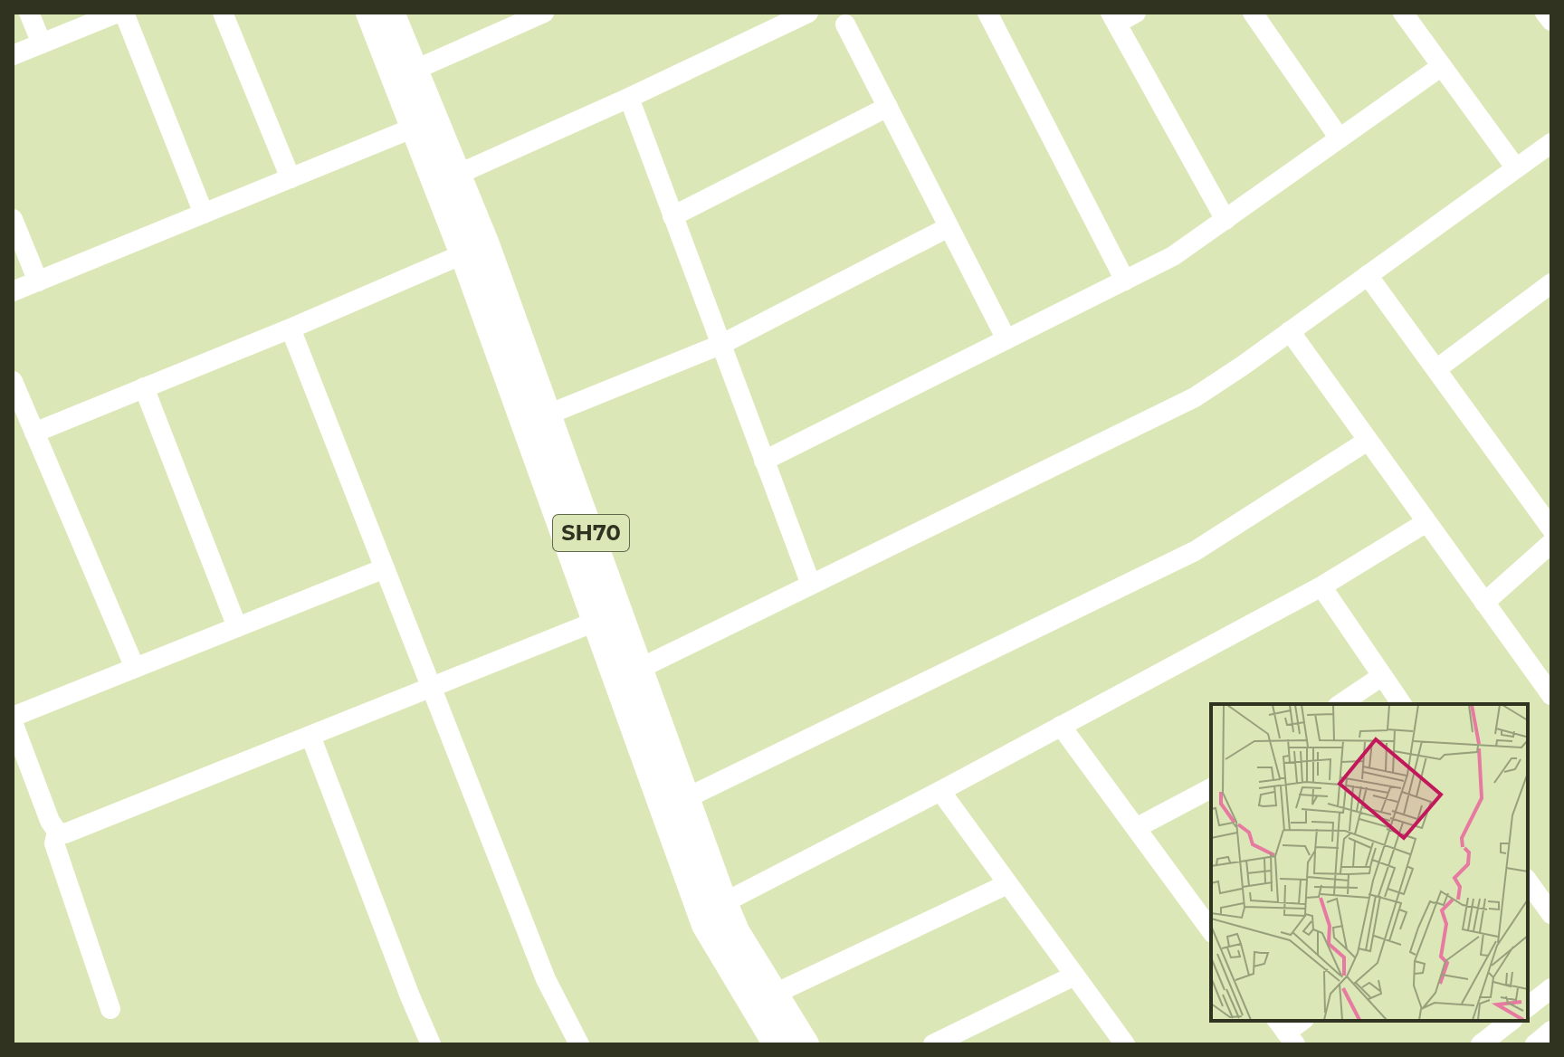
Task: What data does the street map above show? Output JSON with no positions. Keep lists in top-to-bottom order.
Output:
{
  "streets": {
    "main road": ["SH70"]
  }
}
